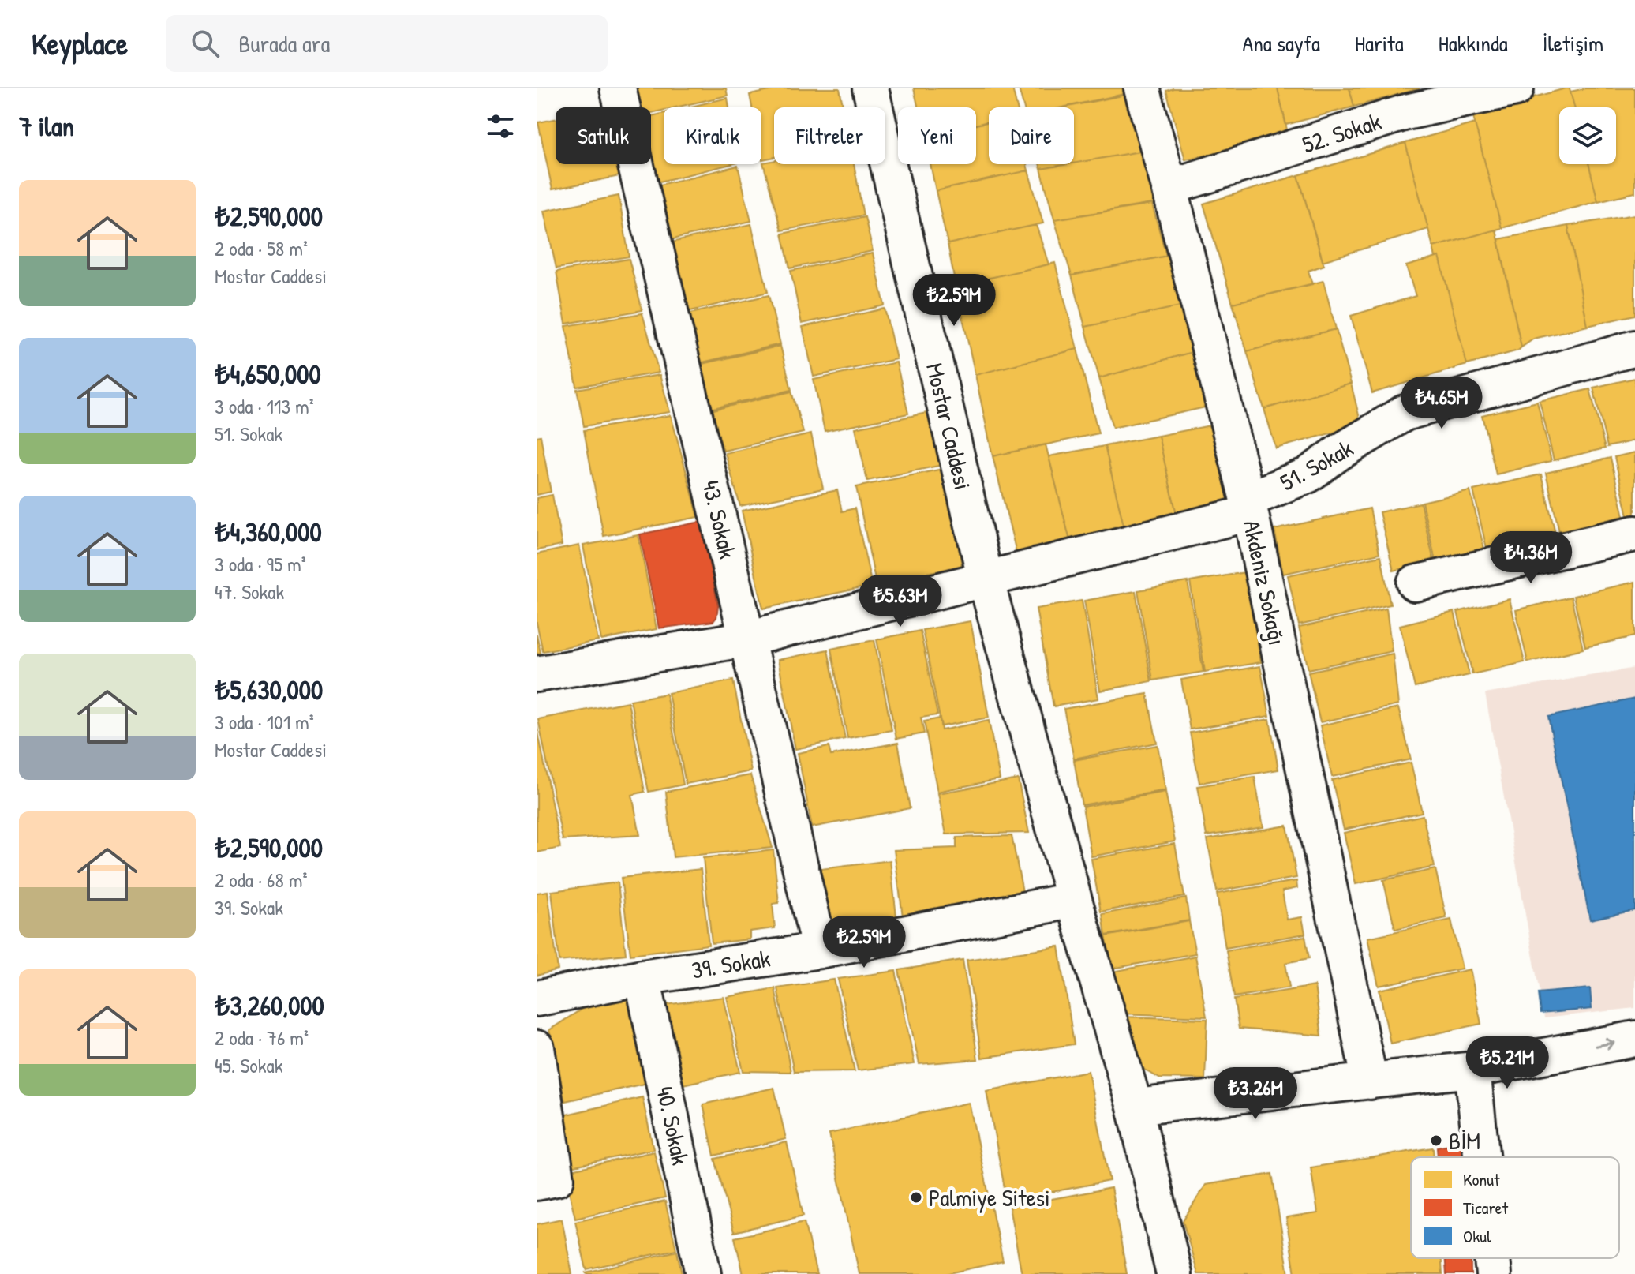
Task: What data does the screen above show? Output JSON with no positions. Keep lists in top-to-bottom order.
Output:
{
  "streets": {
    "street": [
      "52. Sokak",
      "Mostar Caddesi",
      "51. Sokak",
      "43. Sokak",
      "Akdeniz Sokağı",
      "39. Sokak",
      "40. Sokak"
    ]
  },
  "crossings": [
    ["52. Sokak", "Akdeniz Sokağı"],
    ["Mostar Caddesi", "51. Sokak"],
    ["Mostar Caddesi", "39. Sokak"],
    ["51. Sokak", "43. Sokak"],
    ["51. Sokak", "Akdeniz Sokağı"],
    ["43. Sokak", "39. Sokak"],
    ["39. Sokak", "40. Sokak"]
  ],
  "places": ["BİM", "Palmiye Sitesi"],
  "legend": ["Konut", "Ticaret", "Okul"],
  "page": {
    "header": "Keyplace",
    "search": "Burada ara",
    "nav": [
      "Ana sayfa",
      "Harita",
      "Hakkında",
      "İletişim"
    ],
    "heading": "7 ilan",
    "chip": [
      "Satılık",
      "Kiralık",
      "Filtreler",
      "Yeni",
      "Daire"
    ],
    "list": [
      {
        "name": "₺2,590,000",
        "note": "2 oda · 58 m² · Mostar Caddesi"
      },
      {
        "name": "₺4,650,000",
        "note": "3 oda · 113 m² · 51. Sokak"
      },
      {
        "name": "₺4,360,000",
        "note": "3 oda · 95 m² · 47. Sokak"
      },
      {
        "name": "₺5,630,000",
        "note": "3 oda · 101 m² · Mostar Caddesi"
      },
      {
        "name": "₺2,590,000",
        "note": "2 oda · 68 m² · 39. Sokak"
      },
      {
        "name": "₺3,260,000",
        "note": "2 oda · 76 m² · 45. Sokak"
      }
    ],
    "price": [
      "₺2.59M",
      "₺4.65M",
      "₺4.36M",
      "₺5.63M",
      "₺2.59M",
      "₺5.21M",
      "₺3.26M"
    ]
  }
}
